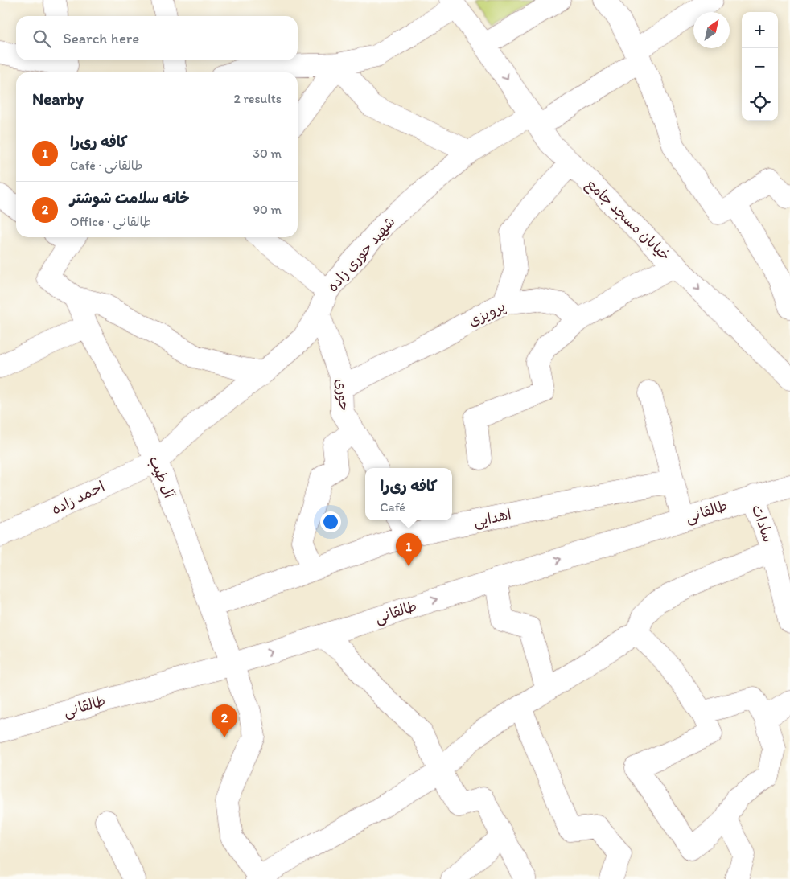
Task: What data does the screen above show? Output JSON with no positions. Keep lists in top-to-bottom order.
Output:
{
  "streets": {
    "street": [
      "خیابان مسجد جامع",
      "شهید حوری زاده",
      "پرویزی",
      "حوری",
      "آل طیب",
      "احمد زاده",
      "طالقانی",
      "اهدایی",
      "سادات"
    ]
  },
  "crossings": [
    ["خیابان مسجد جامع", "شهید حوری زاده"],
    ["شهید حوری زاده", "حوری"],
    ["شهید حوری زاده", "آل طیب"],
    ["شهید حوری زاده", "احمد زاده"],
    ["پرویزی", "حوری"],
    ["آل طیب", "احمد زاده"],
    ["آل طیب", "طالقانی"],
    ["آل طیب", "اهدایی"],
    ["طالقانی", "سادات"]
  ],
  "north": "top right",
  "page": {
    "map_buttons": ["+", "−"],
    "search": "Search here",
    "heading": ["Nearby", "2 results"],
    "list": [
      {
        "mark": "1",
        "name": "کافه‌ ری‌را",
        "note": "Café · طالقانی",
        "value": "30 m"
      },
      {
        "mark": "2",
        "name": "خانه سلامت شوشتر",
        "note": "Office · طالقانی",
        "value": "90 m"
      }
    ],
    "popup": ["کافه‌ ری‌را", "Café"],
    "pins": ["1", "2"]
  }
}
